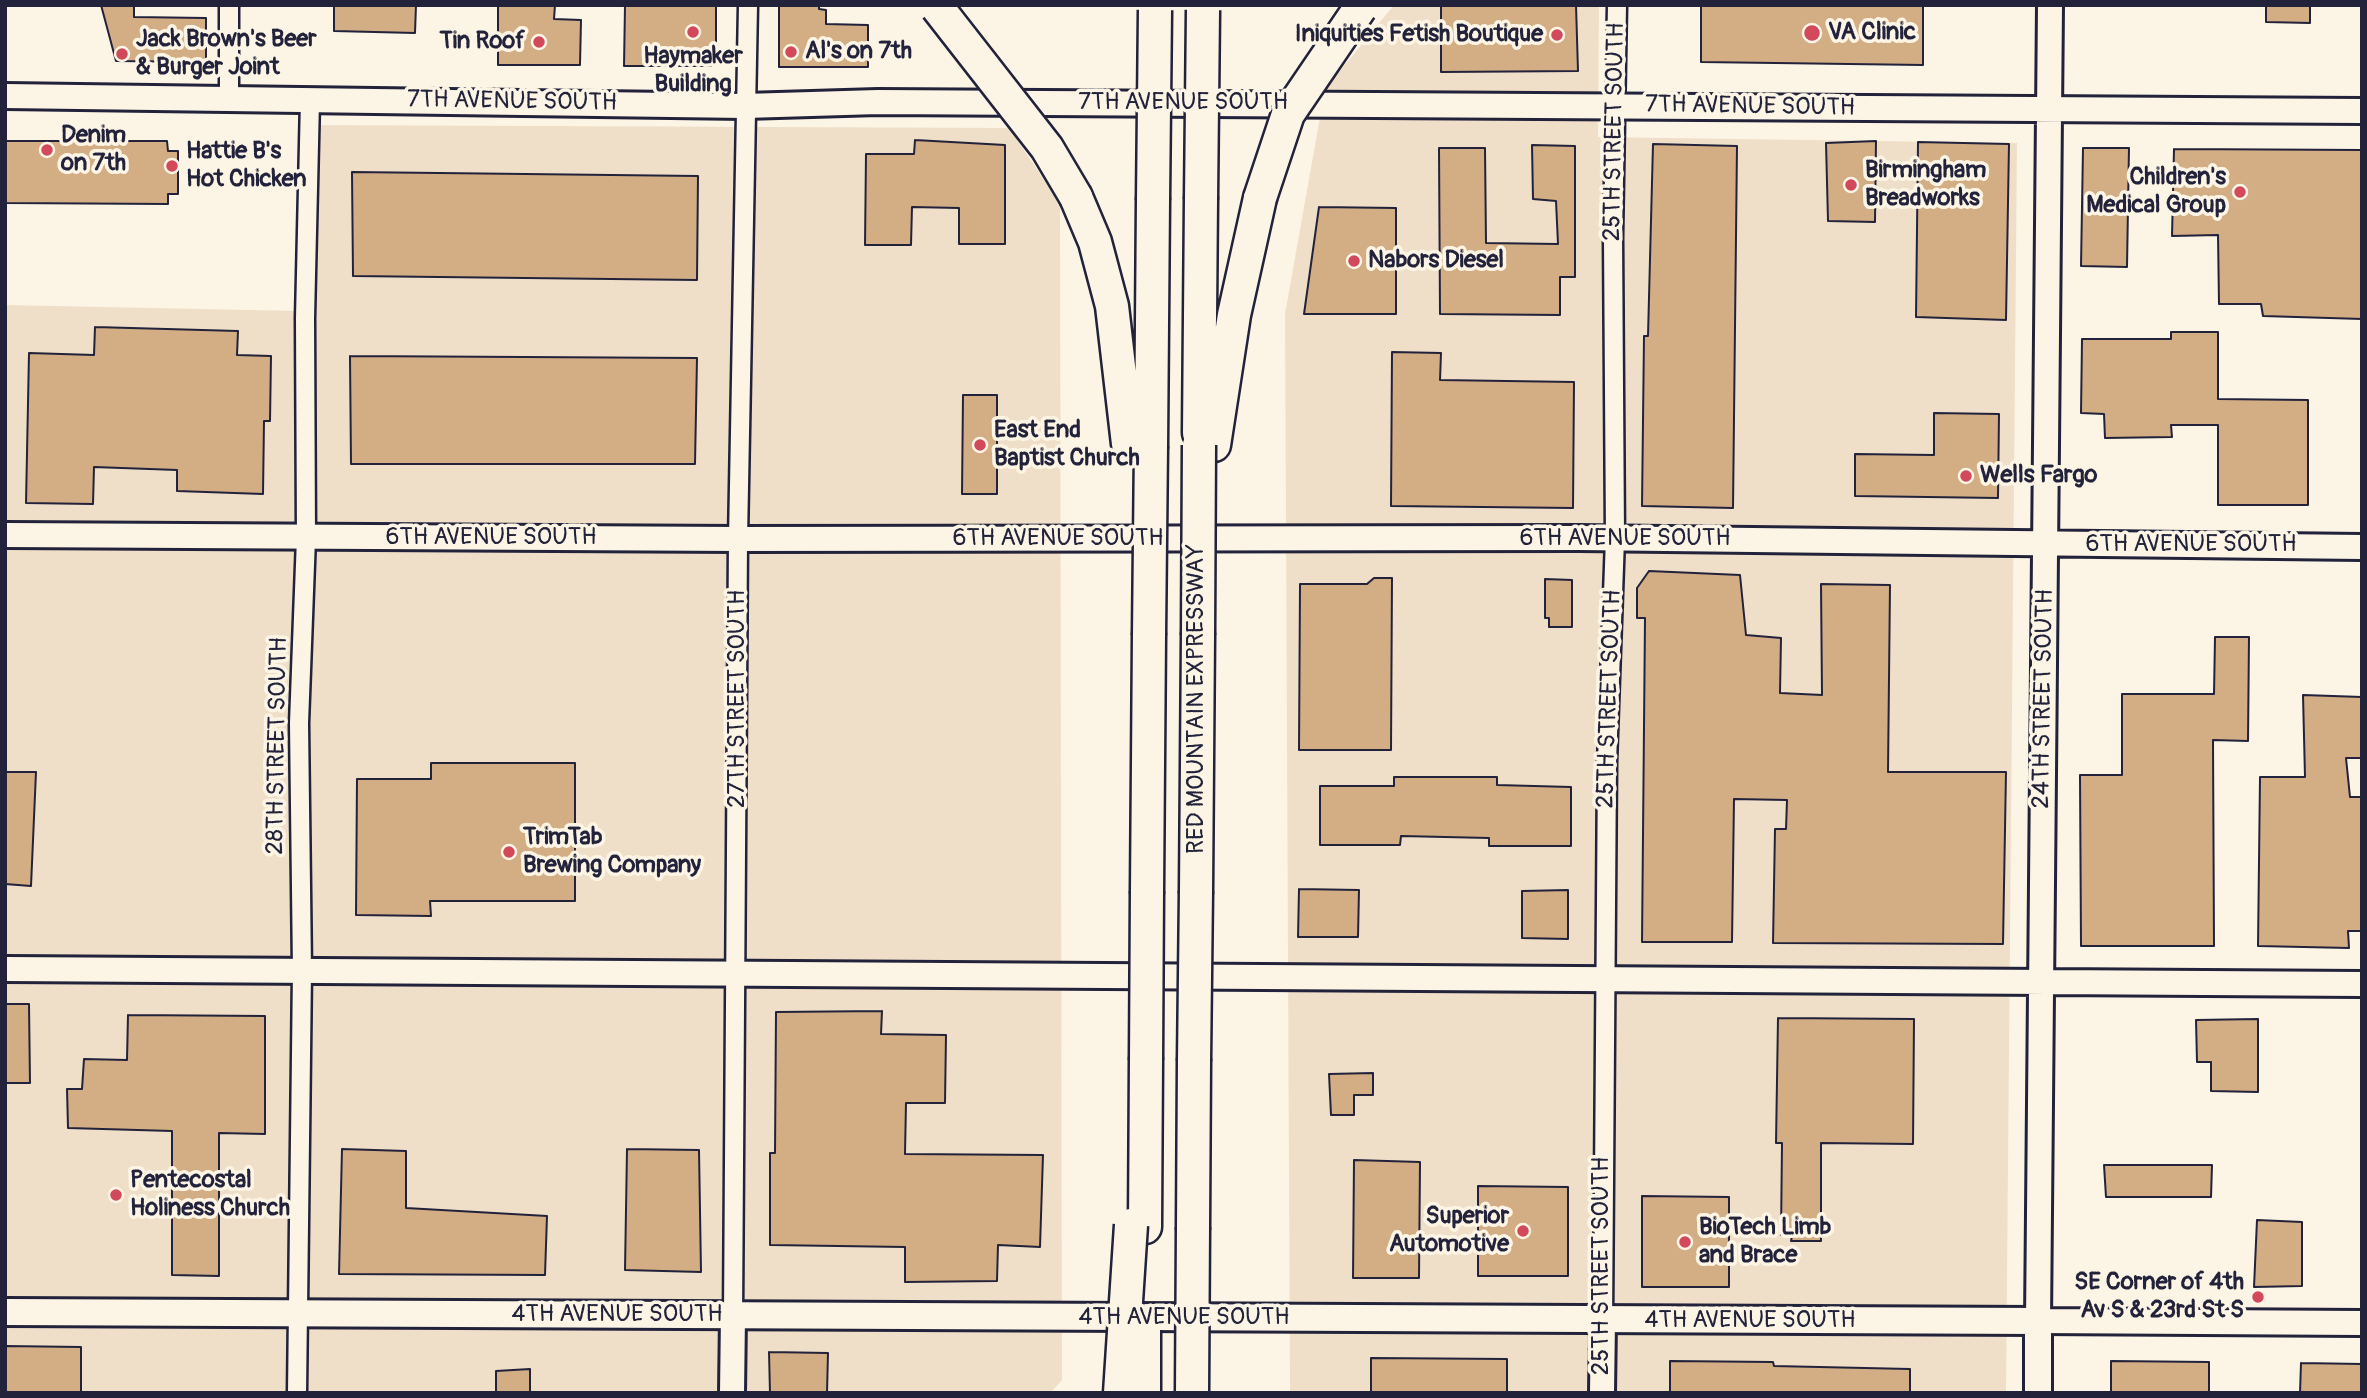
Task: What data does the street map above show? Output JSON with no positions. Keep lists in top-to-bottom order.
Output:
{
  "streets": {
    "highway": ["RED MOUNTAIN EXPRESSWAY"],
    "main road": ["24TH STREET SOUTH", "4TH AVENUE SOUTH"],
    "street": [
      "7TH AVENUE SOUTH",
      "25TH STREET SOUTH",
      "6TH AVENUE SOUTH",
      "27TH STREET SOUTH",
      "28TH STREET SOUTH"
    ]
  },
  "crossings": [
    ["7TH AVENUE SOUTH", "25TH STREET SOUTH"],
    ["7TH AVENUE SOUTH", "27TH STREET SOUTH"],
    ["7TH AVENUE SOUTH", "24TH STREET SOUTH"],
    ["7TH AVENUE SOUTH", "28TH STREET SOUTH"],
    ["25TH STREET SOUTH", "6TH AVENUE SOUTH"],
    ["25TH STREET SOUTH", "4TH AVENUE SOUTH"],
    ["6TH AVENUE SOUTH", "27TH STREET SOUTH"],
    ["6TH AVENUE SOUTH", "24TH STREET SOUTH"],
    ["6TH AVENUE SOUTH", "28TH STREET SOUTH"],
    ["27TH STREET SOUTH", "4TH AVENUE SOUTH"],
    ["24TH STREET SOUTH", "4TH AVENUE SOUTH"],
    ["28TH STREET SOUTH", "4TH AVENUE SOUTH"]
  ],
  "places": [
    "Haymaker Building",
    "VA Clinic",
    "Iniquities Fetish Boutique",
    "Tin Roof",
    "Al's on 7th",
    "Jack Brown's Beer & Burger Joint",
    "Denim on 7th",
    "Hattie B's Hot Chicken",
    "Birmingham Breadworks",
    "Children's Medical Group",
    "Nabors Diesel",
    "East End Baptist Church",
    "Wells Fargo",
    "TrimTab Brewing Company",
    "Pentecostal Holiness Church",
    "Superior Automotive",
    "BioTech Limb and Brace",
    "SE Corner of 4th Av S & 23rd St S"
  ]
}
